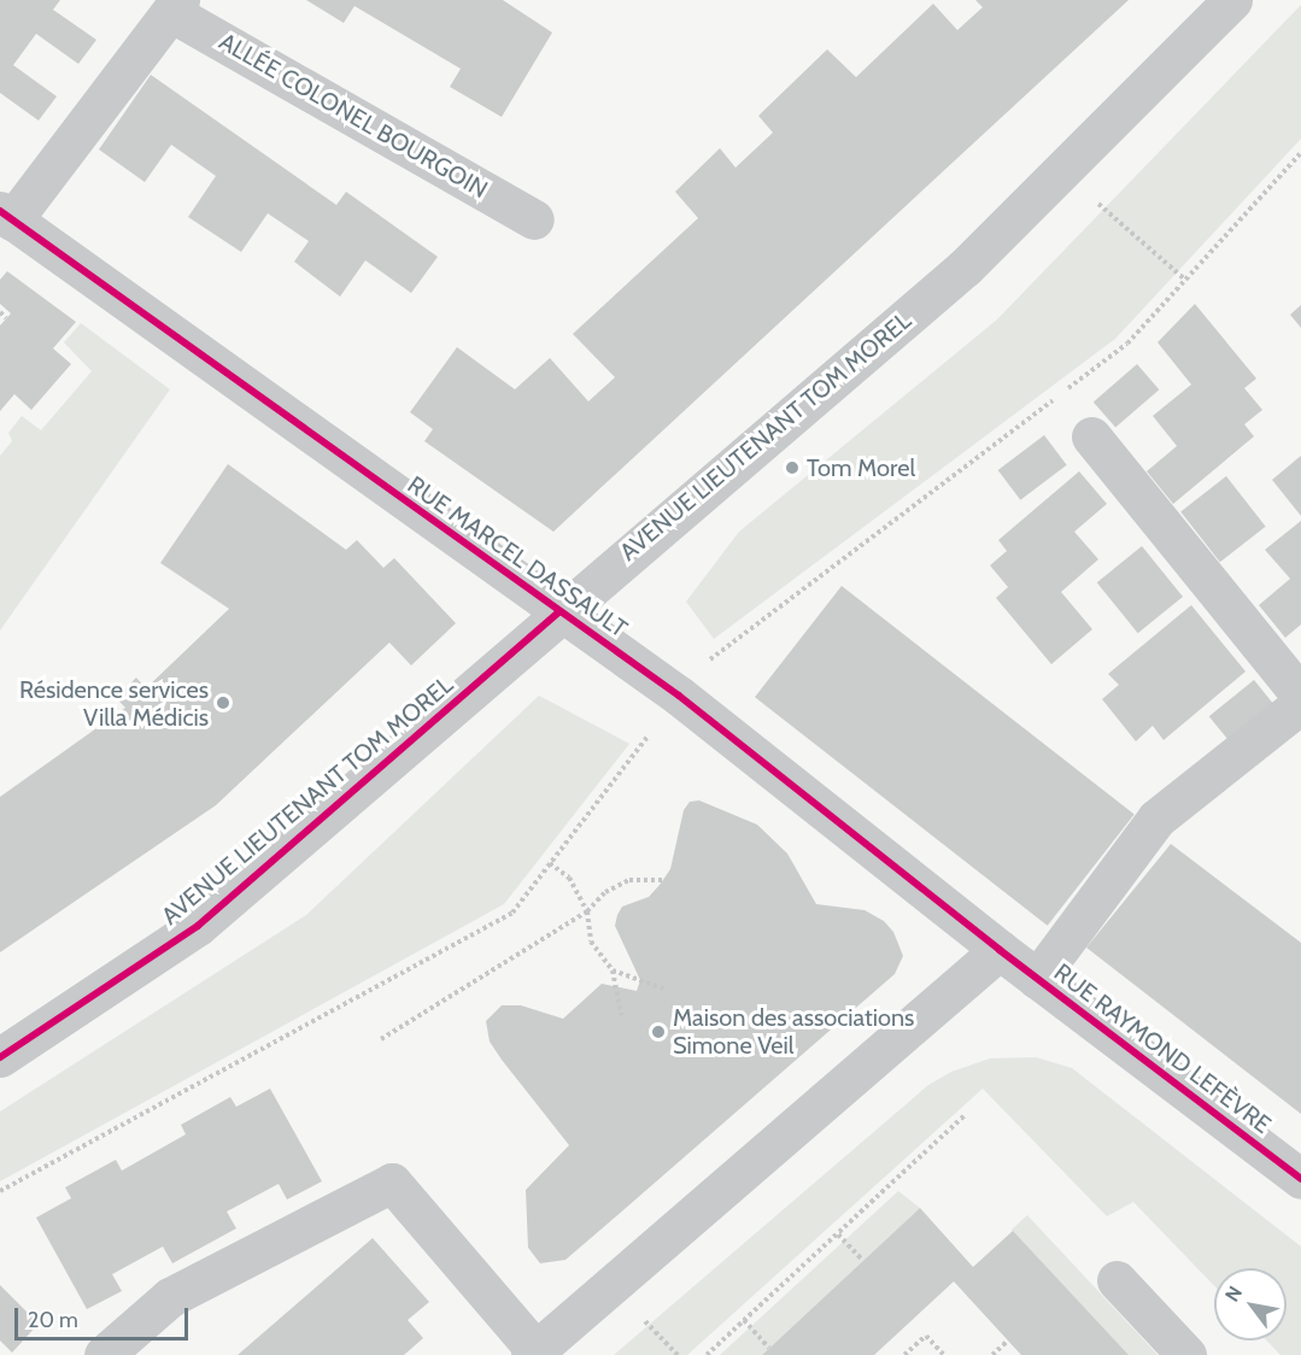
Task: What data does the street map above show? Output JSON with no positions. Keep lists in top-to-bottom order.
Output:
{
  "streets": {
    "street": [
      "ALLÉE COLONEL BOURGOIN",
      "AVENUE LIEUTENANT TOM MOREL",
      "RUE MARCEL DASSAULT",
      "RUE RAYMOND LEFÈVRE"
    ]
  },
  "crossings": [
    ["AVENUE LIEUTENANT TOM MOREL", "RUE MARCEL DASSAULT"],
    ["RUE MARCEL DASSAULT", "RUE RAYMOND LEFÈVRE"]
  ],
  "places": ["Tom Morel", "Résidence services Villa Médicis", "Maison des associations Simone Veil"],
  "scale_bar": "20 m",
  "north": "top left"
}
